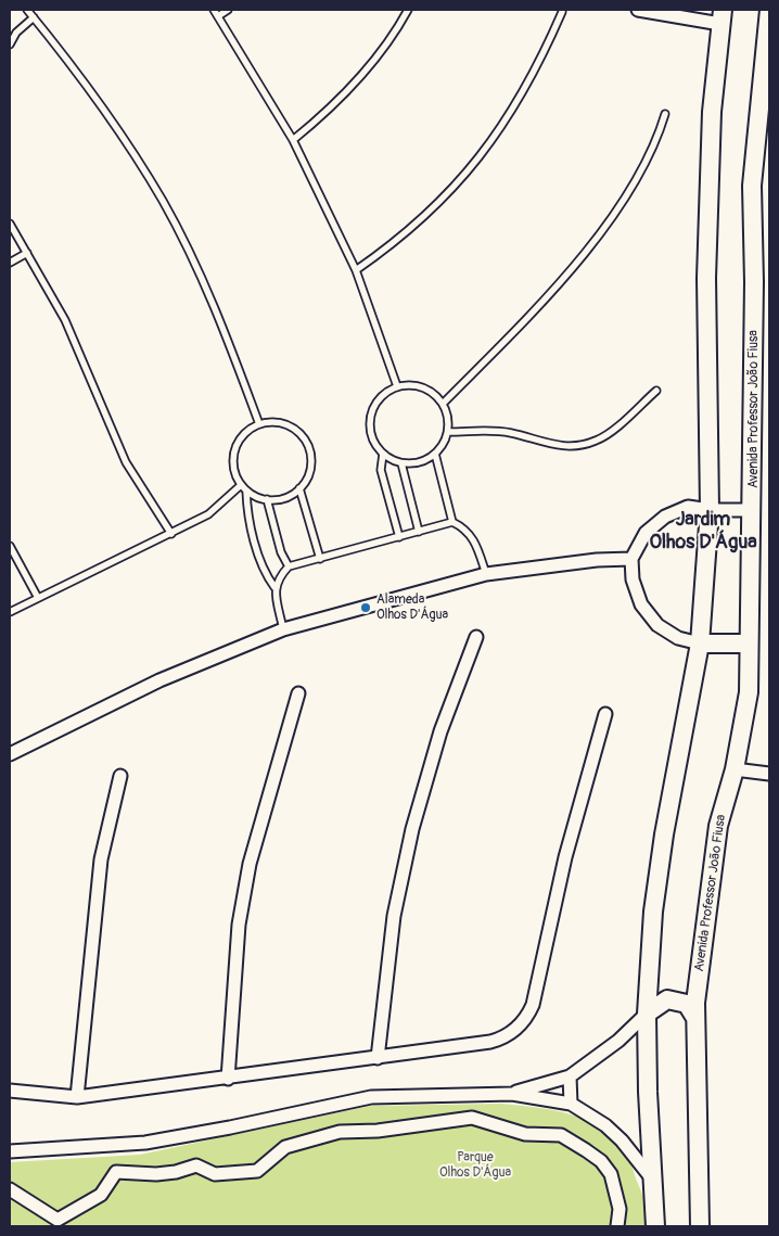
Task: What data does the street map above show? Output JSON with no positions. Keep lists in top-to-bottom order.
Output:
{
  "streets": {
    "street": ["Avenida Professor João Fiusa"]
  },
  "districts": ["Jardim Olhos D'Água"],
  "parks": ["Parque Olhos D'Água"],
  "places": ["Alameda Olhos D'Água"]
}
